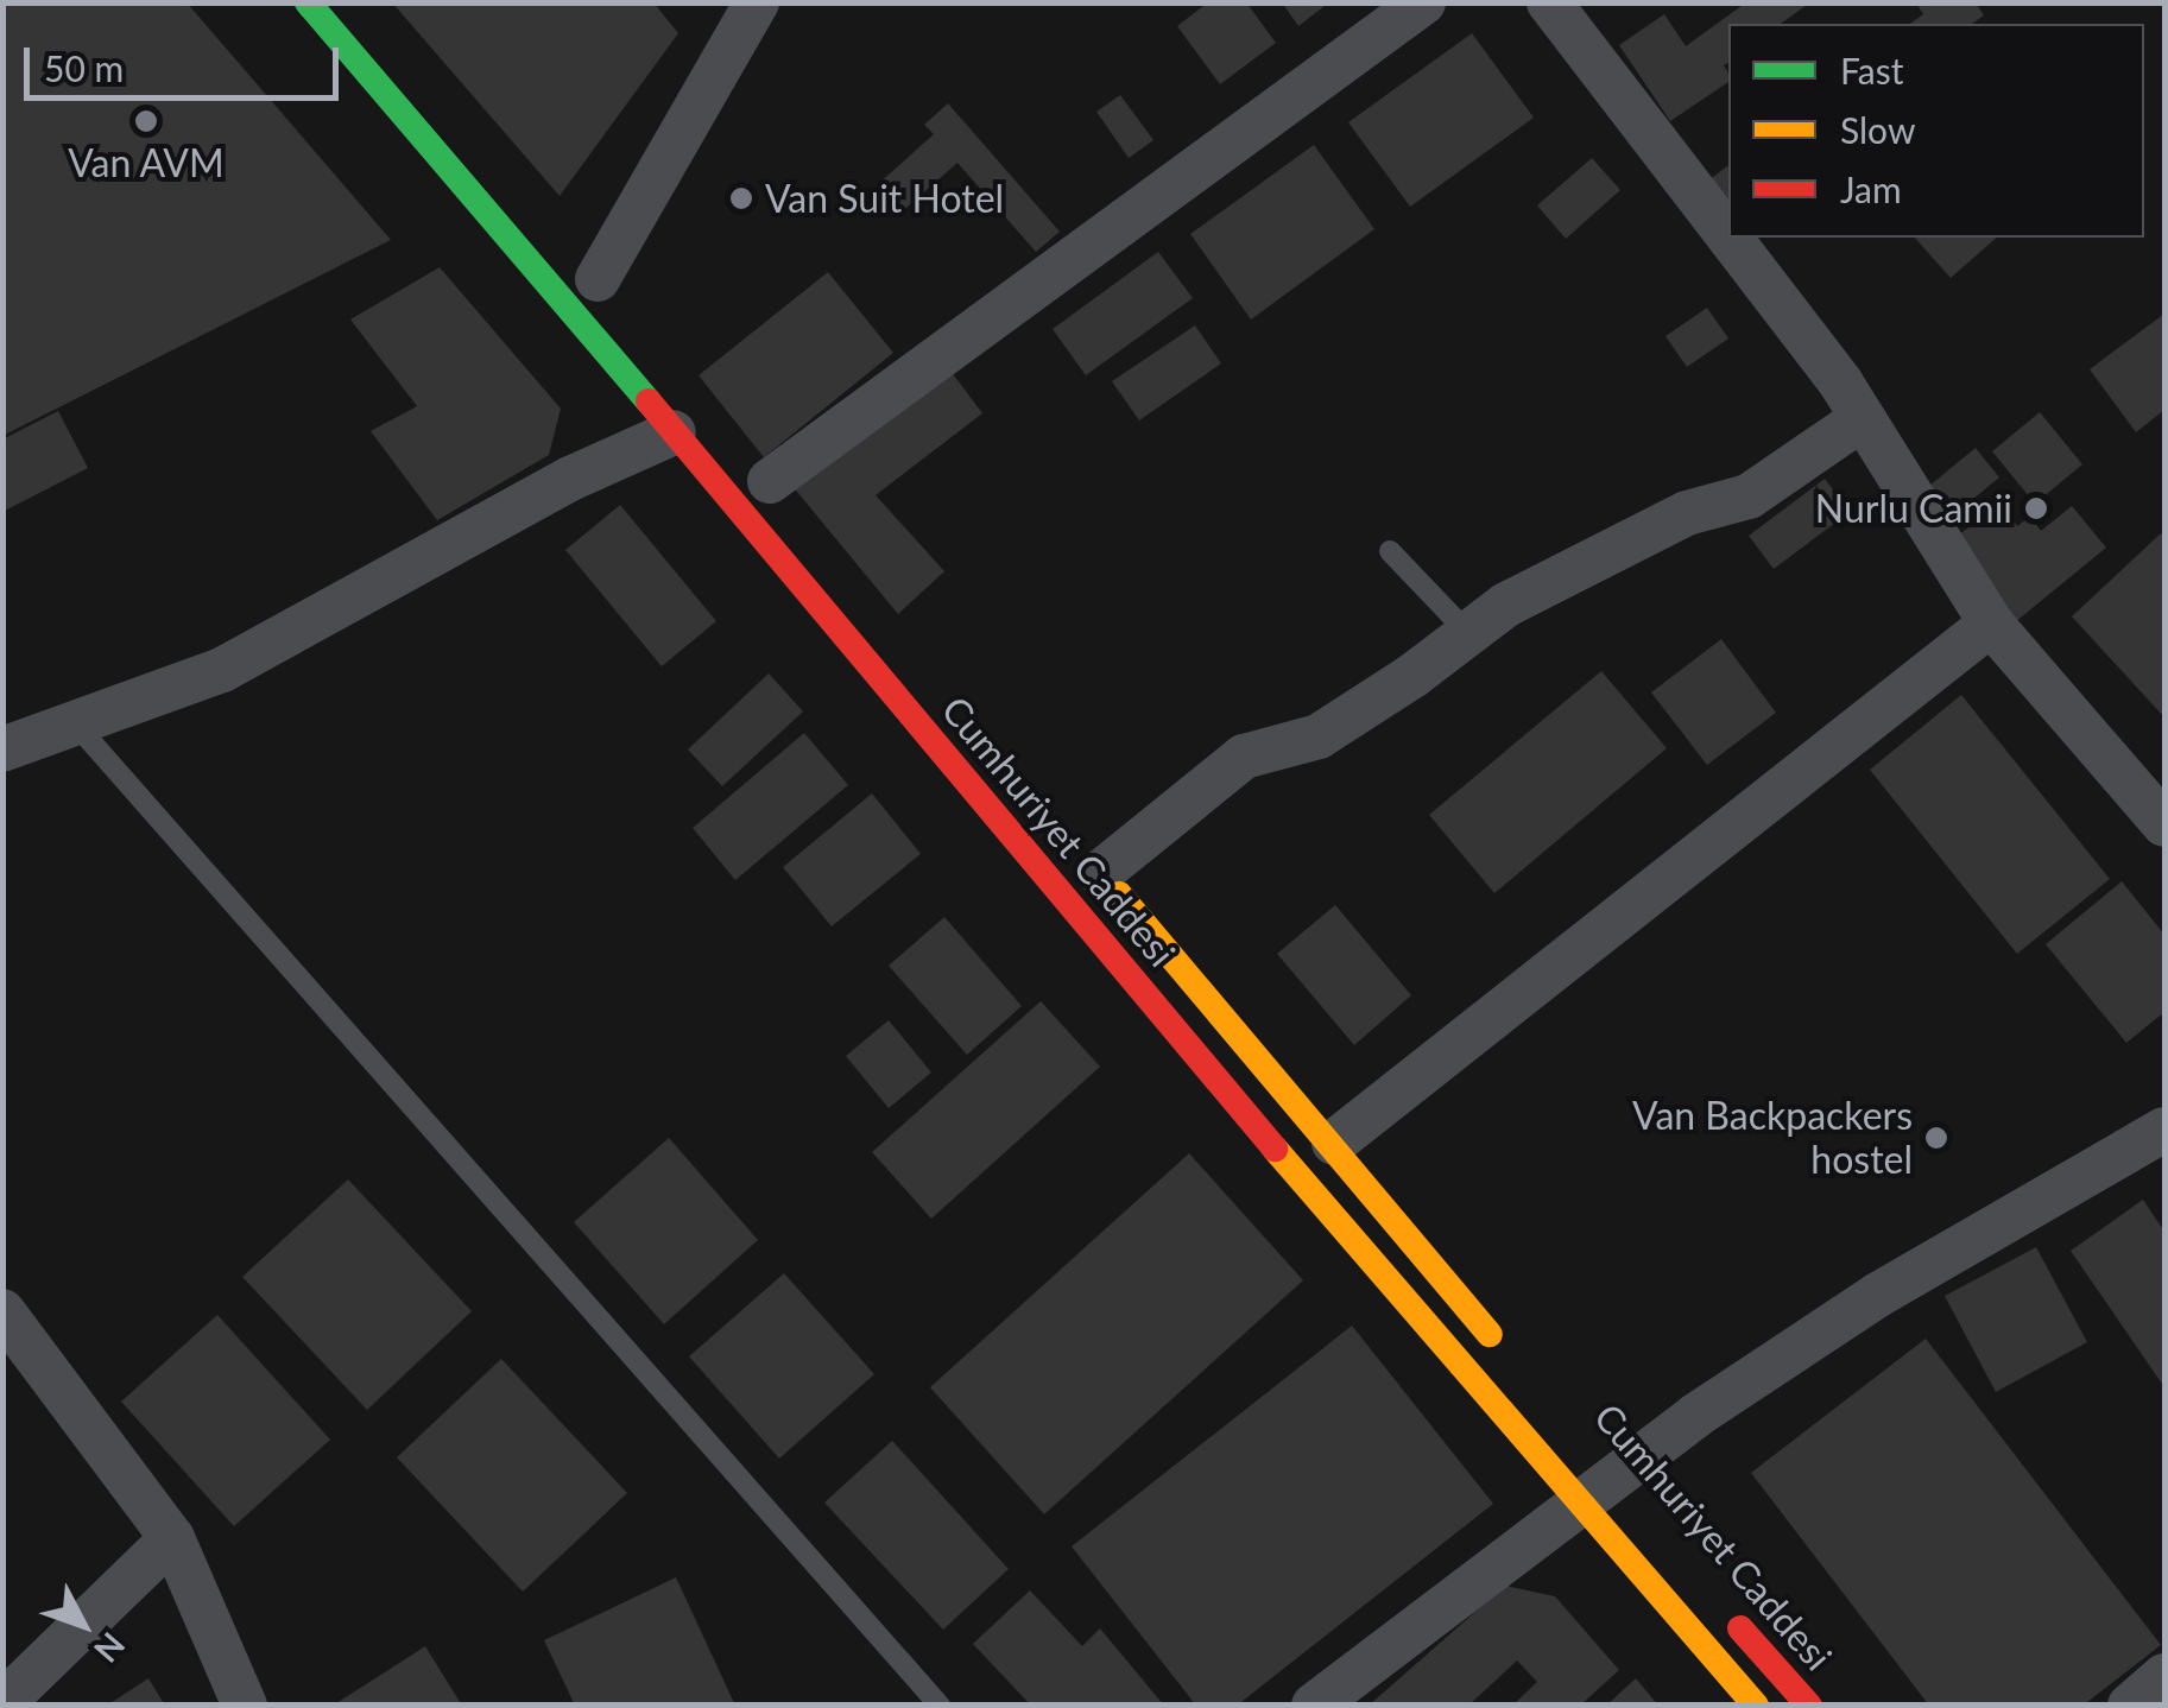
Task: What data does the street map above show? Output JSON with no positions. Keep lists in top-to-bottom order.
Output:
{
  "streets": {
    "main road": ["Cumhuriyet Caddesi"]
  },
  "places": [
    "Van AVM",
    "Van Suit Hotel",
    "Nurlu Camii",
    "Van Backpackers hostel"
  ],
  "legend": ["Fast", "Slow", "Jam"],
  "scale_bar": "50 m",
  "north": "bottom right"
}
